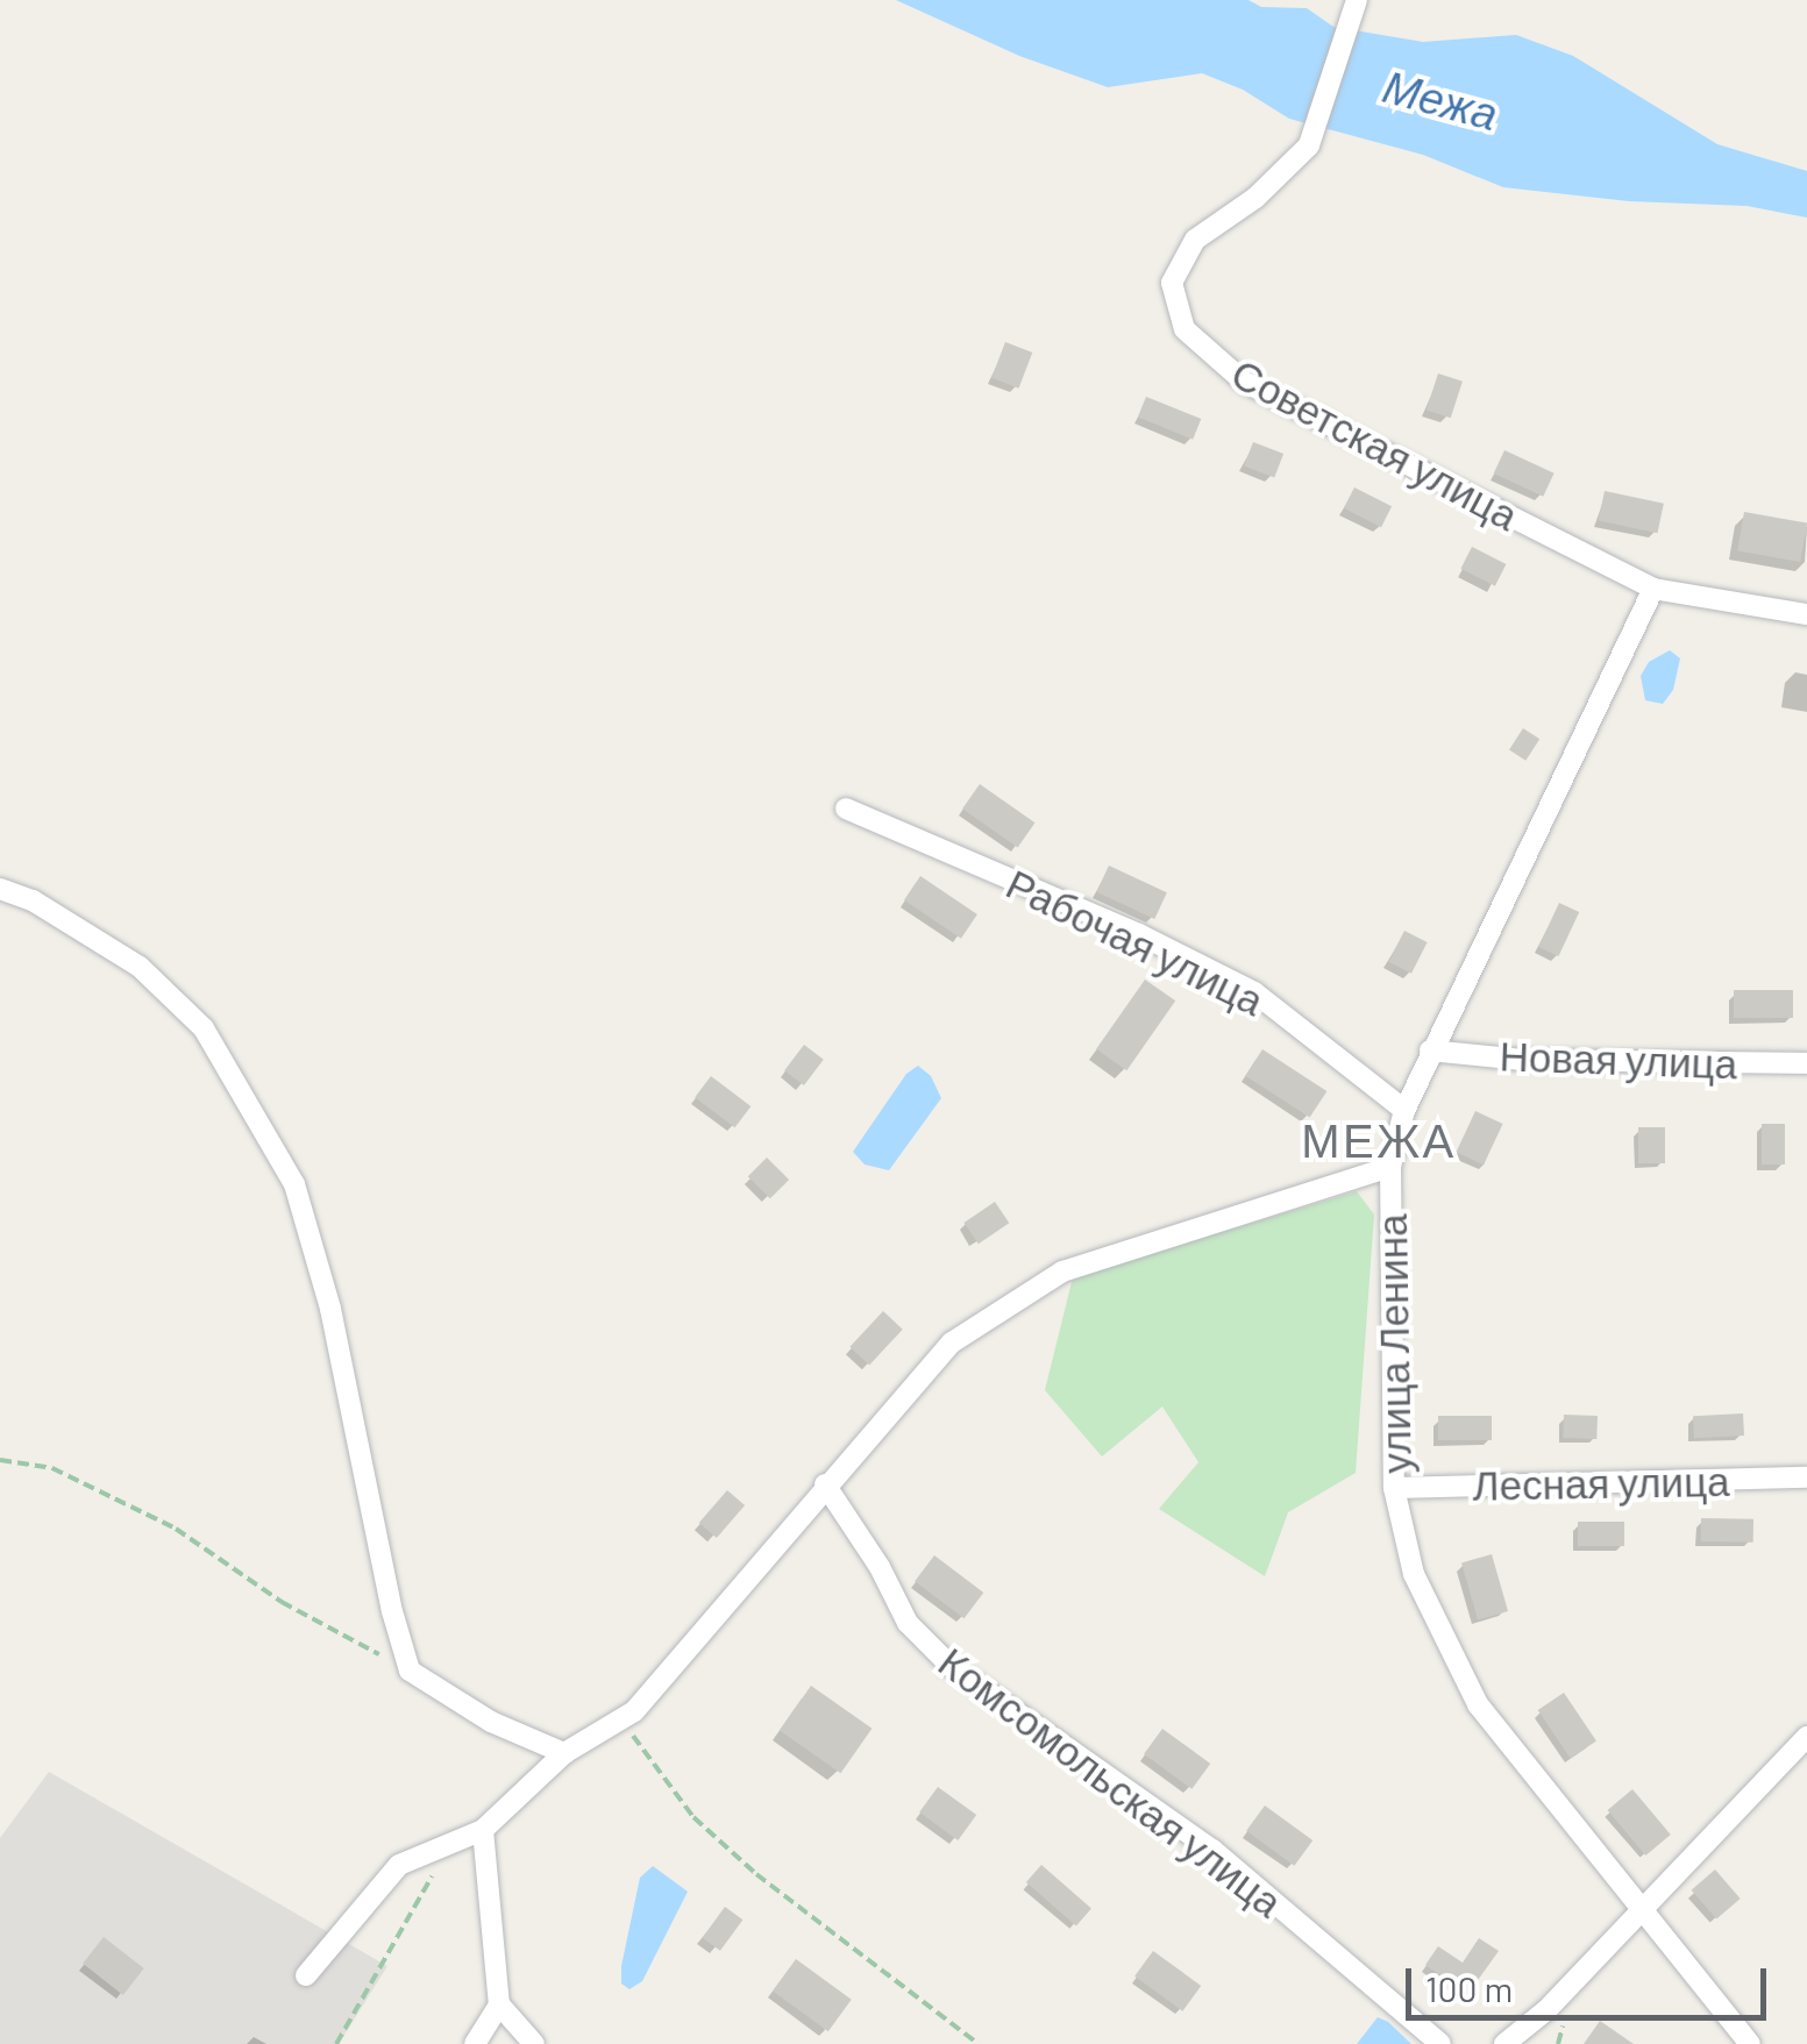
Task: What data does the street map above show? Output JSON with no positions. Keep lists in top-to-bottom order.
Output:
{
  "streets": {
    "street": [
      "Советская улица",
      "Рабочая улица",
      "Новая улица",
      "улица Ленина",
      "Лесная улица",
      "Комсомольская улица"
    ]
  },
  "crossings": [
    ["Советская улица", "улица Ленина"],
    ["Рабочая улица", "улица Ленина"],
    ["Новая улица", "улица Ленина"],
    ["улица Ленина", "Лесная улица"]
  ],
  "districts": ["МЕЖА"],
  "water": ["Межа"],
  "scale_bar": "100 m"
}
